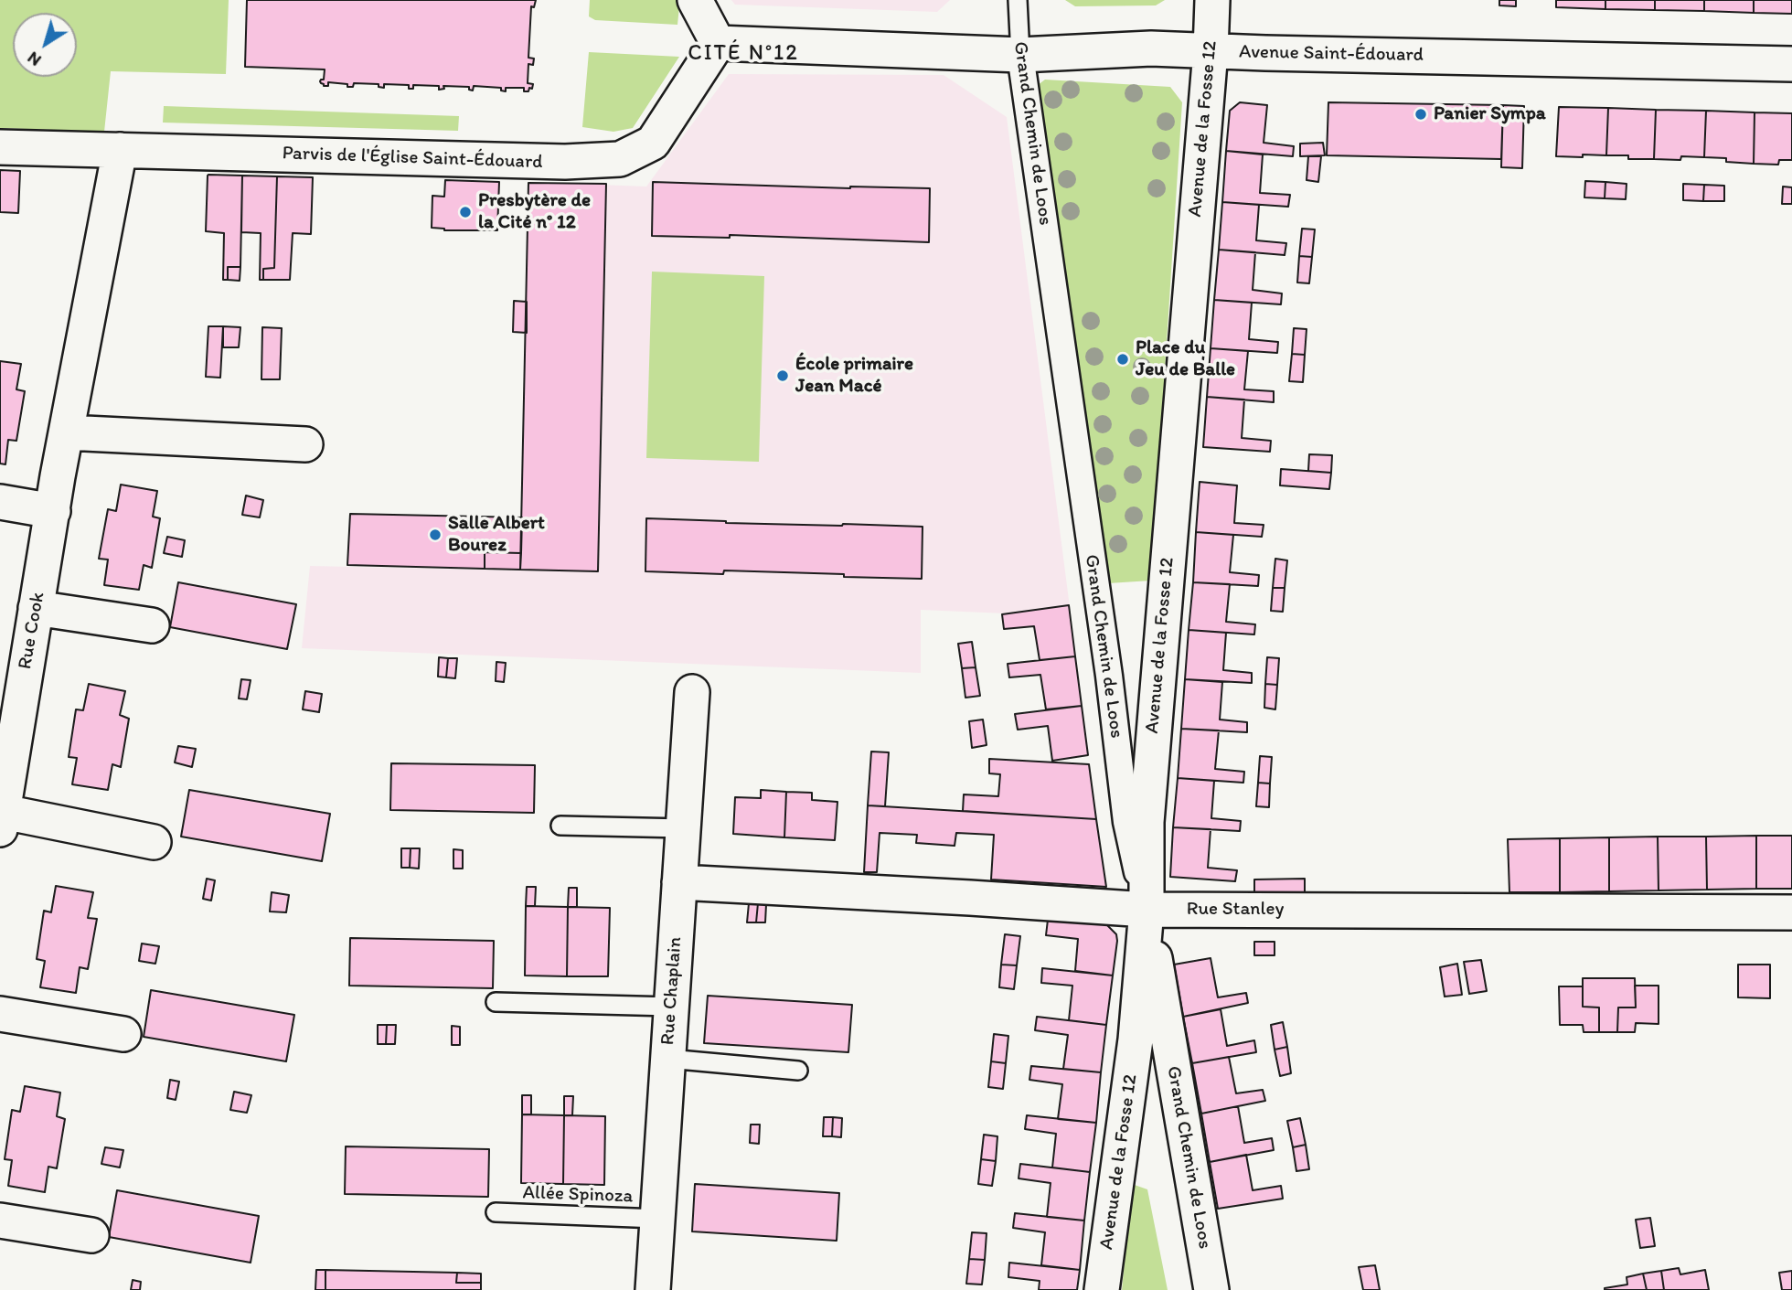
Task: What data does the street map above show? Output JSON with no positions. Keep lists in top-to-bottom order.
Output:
{
  "streets": {
    "street": [
      "Avenue Saint-Édouard",
      "Avenue de la Fosse 12",
      "Grand Chemin de Loos",
      "Parvis de l'Église Saint-Édouard",
      "Rue Cook",
      "Rue Stanley",
      "Rue Chaplain"
    ],
    "lane": ["Allée Spinoza"]
  },
  "crossings": [
    ["Avenue Saint-Édouard", "Avenue de la Fosse 12"],
    ["Avenue Saint-Édouard", "Grand Chemin de Loos"],
    ["Avenue Saint-Édouard", "Parvis de l'Église Saint-Édouard"],
    ["Avenue de la Fosse 12", "Grand Chemin de Loos"],
    ["Avenue de la Fosse 12", "Rue Stanley"],
    ["Grand Chemin de Loos", "Rue Stanley"],
    ["Parvis de l'Église Saint-Édouard", "Rue Cook"],
    ["Rue Stanley", "Rue Chaplain"],
    ["Rue Chaplain", "Allée Spinoza"]
  ],
  "districts": ["CITÉ N°12"],
  "places": [
    "Panier Sympa",
    "Presbytère de la Cité n° 12",
    "Place du Jeu de Balle",
    "École primaire Jean Macé",
    "Salle Albert Bourez"
  ],
  "north": "bottom left"
}
